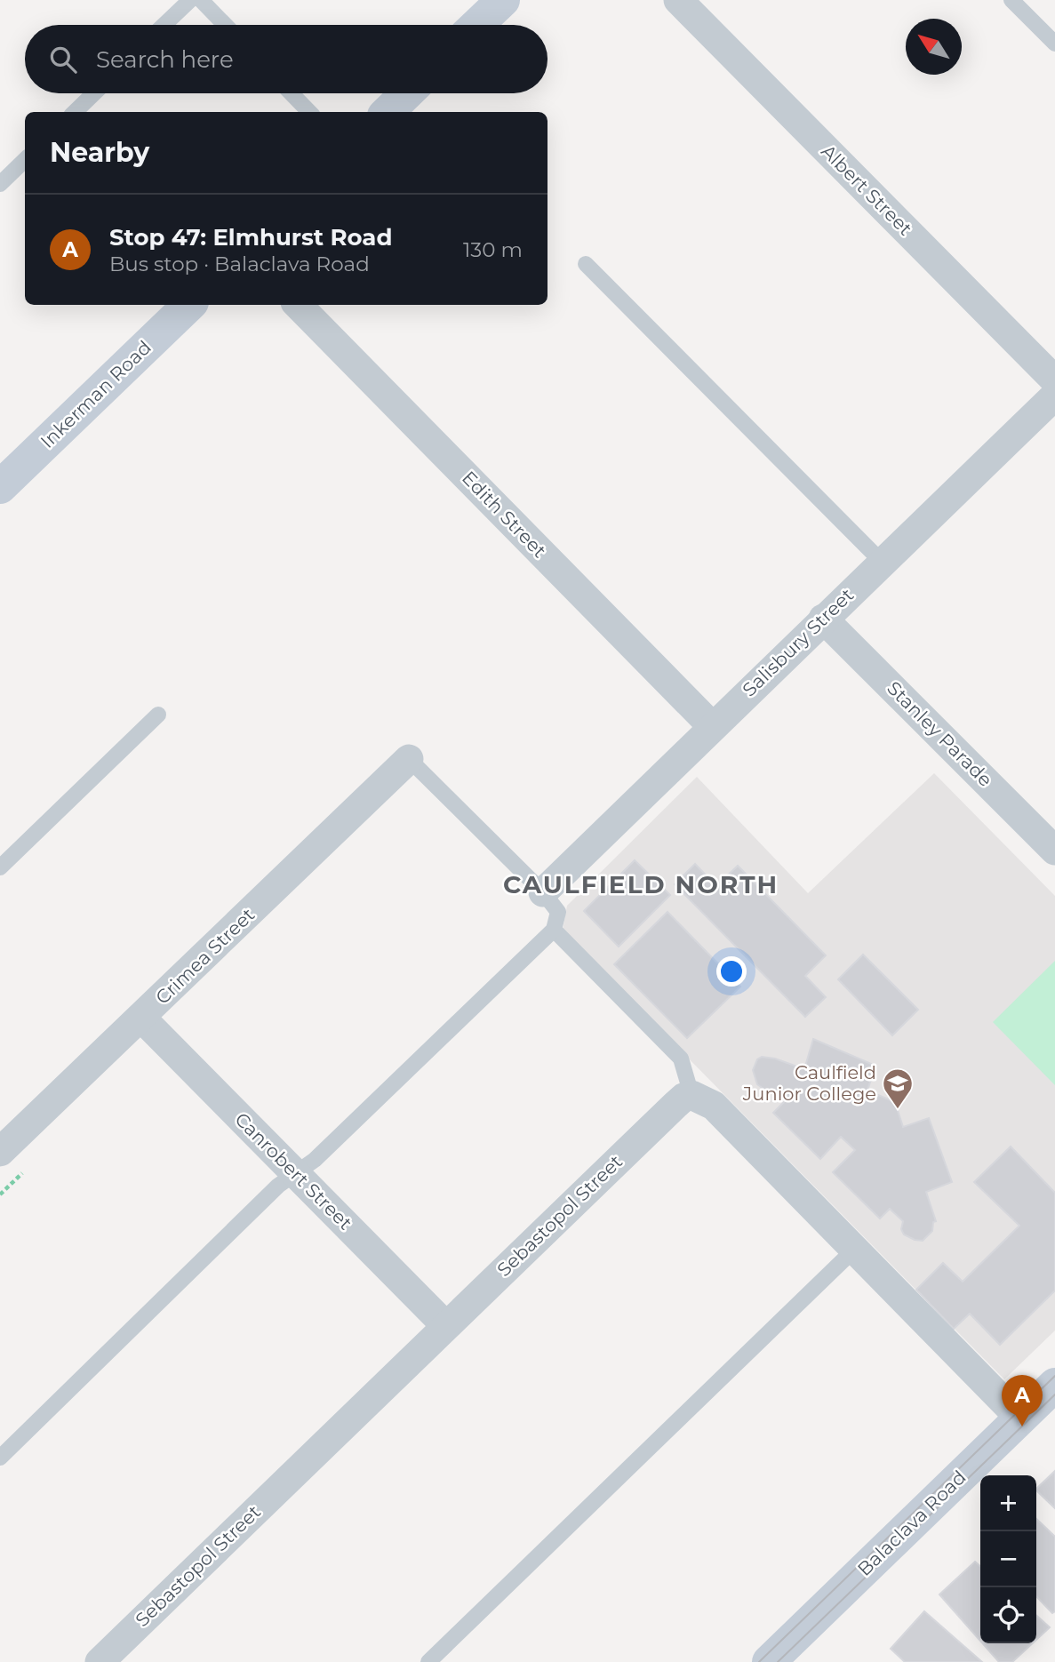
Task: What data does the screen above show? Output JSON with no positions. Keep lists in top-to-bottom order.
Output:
{
  "streets": {
    "main road": ["Inkerman Road", "Balaclava Road"],
    "street": [
      "Albert Street",
      "Edith Street",
      "Salisbury Street",
      "Stanley Parade",
      "Crimea Street",
      "Canrobert Street",
      "Sebastopol Street"
    ]
  },
  "crossings": [
    ["Edith Street", "Salisbury Street"],
    ["Salisbury Street", "Stanley Parade"],
    ["Crimea Street", "Canrobert Street"],
    ["Canrobert Street", "Sebastopol Street"]
  ],
  "districts": ["CAULFIELD NORTH"],
  "places": {
    "school or university": ["Caulfield Junior College"]
  },
  "north": "top left",
  "page": {
    "search": "Search here",
    "heading": "Nearby",
    "list": [
      {
        "mark": "A",
        "name": "Stop 47: Elmhurst Road",
        "note": "Bus stop · Balaclava Road",
        "value": "130 m"
      }
    ],
    "pins": "A",
    "map_buttons": ["+", "−"]
  }
}
